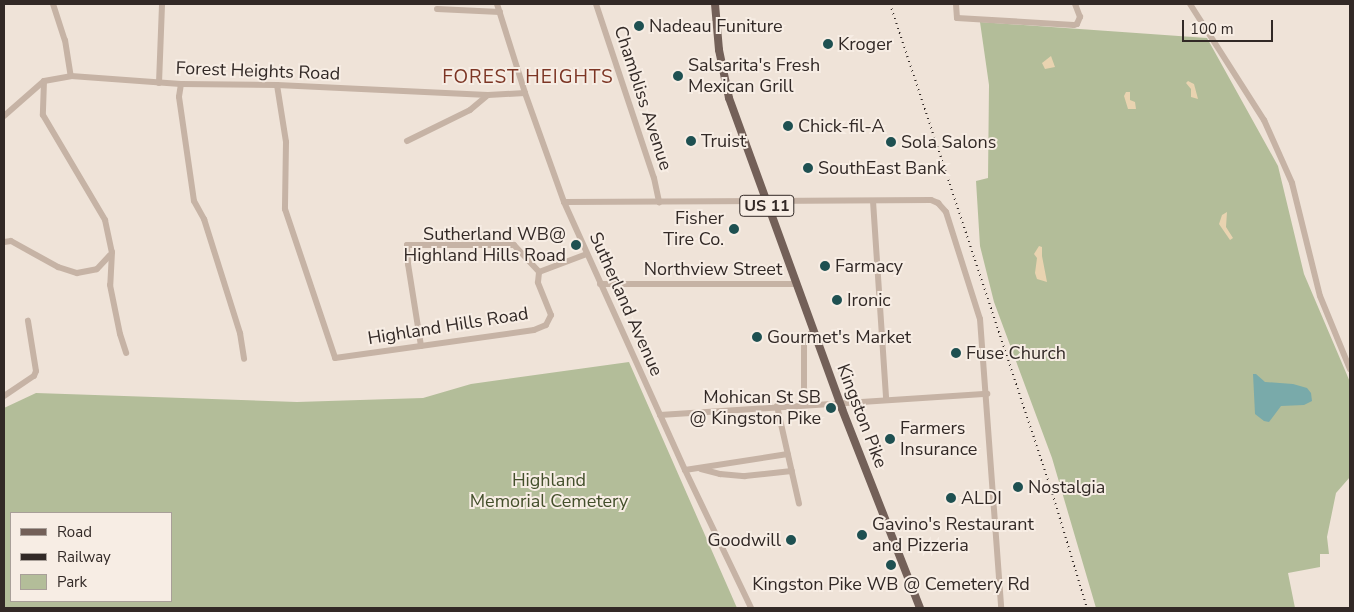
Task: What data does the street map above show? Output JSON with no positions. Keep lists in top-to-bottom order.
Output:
{
  "streets": {
    "main road": ["US 11", "Kingston Pike"],
    "street": [
      "Forest Heights Road",
      "Chambliss Avenue",
      "Northview Street",
      "Sutherland Avenue",
      "Highland Hills Road"
    ]
  },
  "crossings": [
    ["Forest Heights Road", "Sutherland Avenue"],
    ["Forest Heights Road", "Highland Hills Road"],
    ["Northview Street", "Sutherland Avenue"],
    ["Northview Street", "Kingston Pike"]
  ],
  "districts": ["FOREST HEIGHTS"],
  "parks": ["Highland Memorial Cemetery"],
  "places": [
    "Nadeau Funiture",
    "Kroger",
    "Salsarita's Fresh Mexican Grill",
    "Chick-fil-A",
    "Truist",
    "Sola Salons",
    "SouthEast Bank",
    "Fisher Tire Co.",
    "Sutherland WB@ Highland Hills Road",
    "Farmacy",
    "Ironic",
    "Gourmet's Market",
    "Fuse Church",
    "Mohican St SB @ Kingston Pike",
    "Farmers Insurance",
    "Nostalgia",
    "ALDI",
    "Gavino's Restaurant and Pizzeria",
    "Goodwill",
    "Kingston Pike WB @ Cemetery Rd"
  ],
  "legend": ["Road", "Railway", "Park"],
  "scale_bar": "100 m"
}
